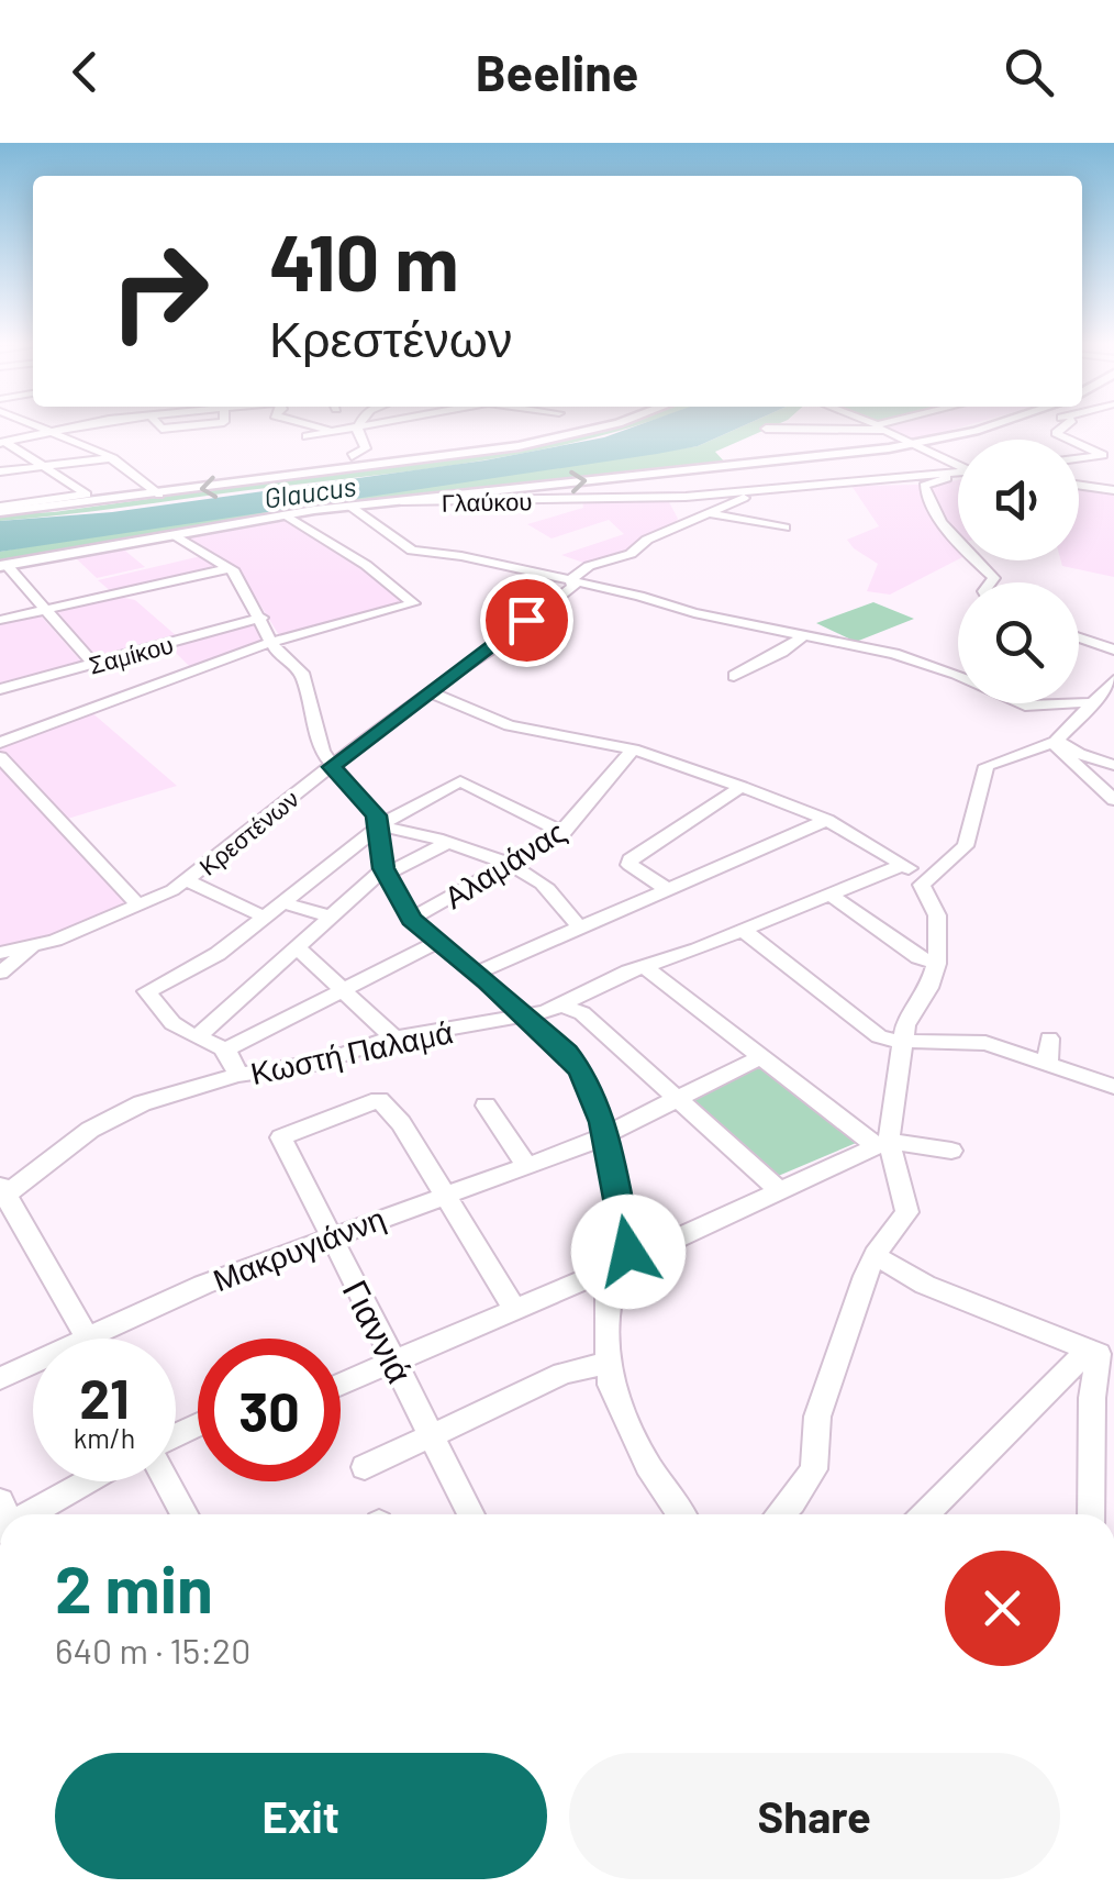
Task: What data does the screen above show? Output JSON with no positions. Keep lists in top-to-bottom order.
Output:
{
  "streets": {
    "main road": ["Γλαύκου"],
    "street": [
      "Σαμίκου",
      "Κρεστένων",
      "Αλαμάνας",
      "Κωστή Παλαμά",
      "Μακρυγιάννη",
      "Γιαννιά"
    ]
  },
  "crossings": [
    ["Μακρυγιάννη", "Γιαννιά"]
  ],
  "water": ["Glaucus"],
  "page": {
    "header": "Beeline",
    "turn": ["410 m", "Κρεστένων"],
    "speed": "21 km/h",
    "limit": "30",
    "heading": ["2 min", "640 m · 15:20"],
    "buttons": ["Exit", "Share"]
  }
}
